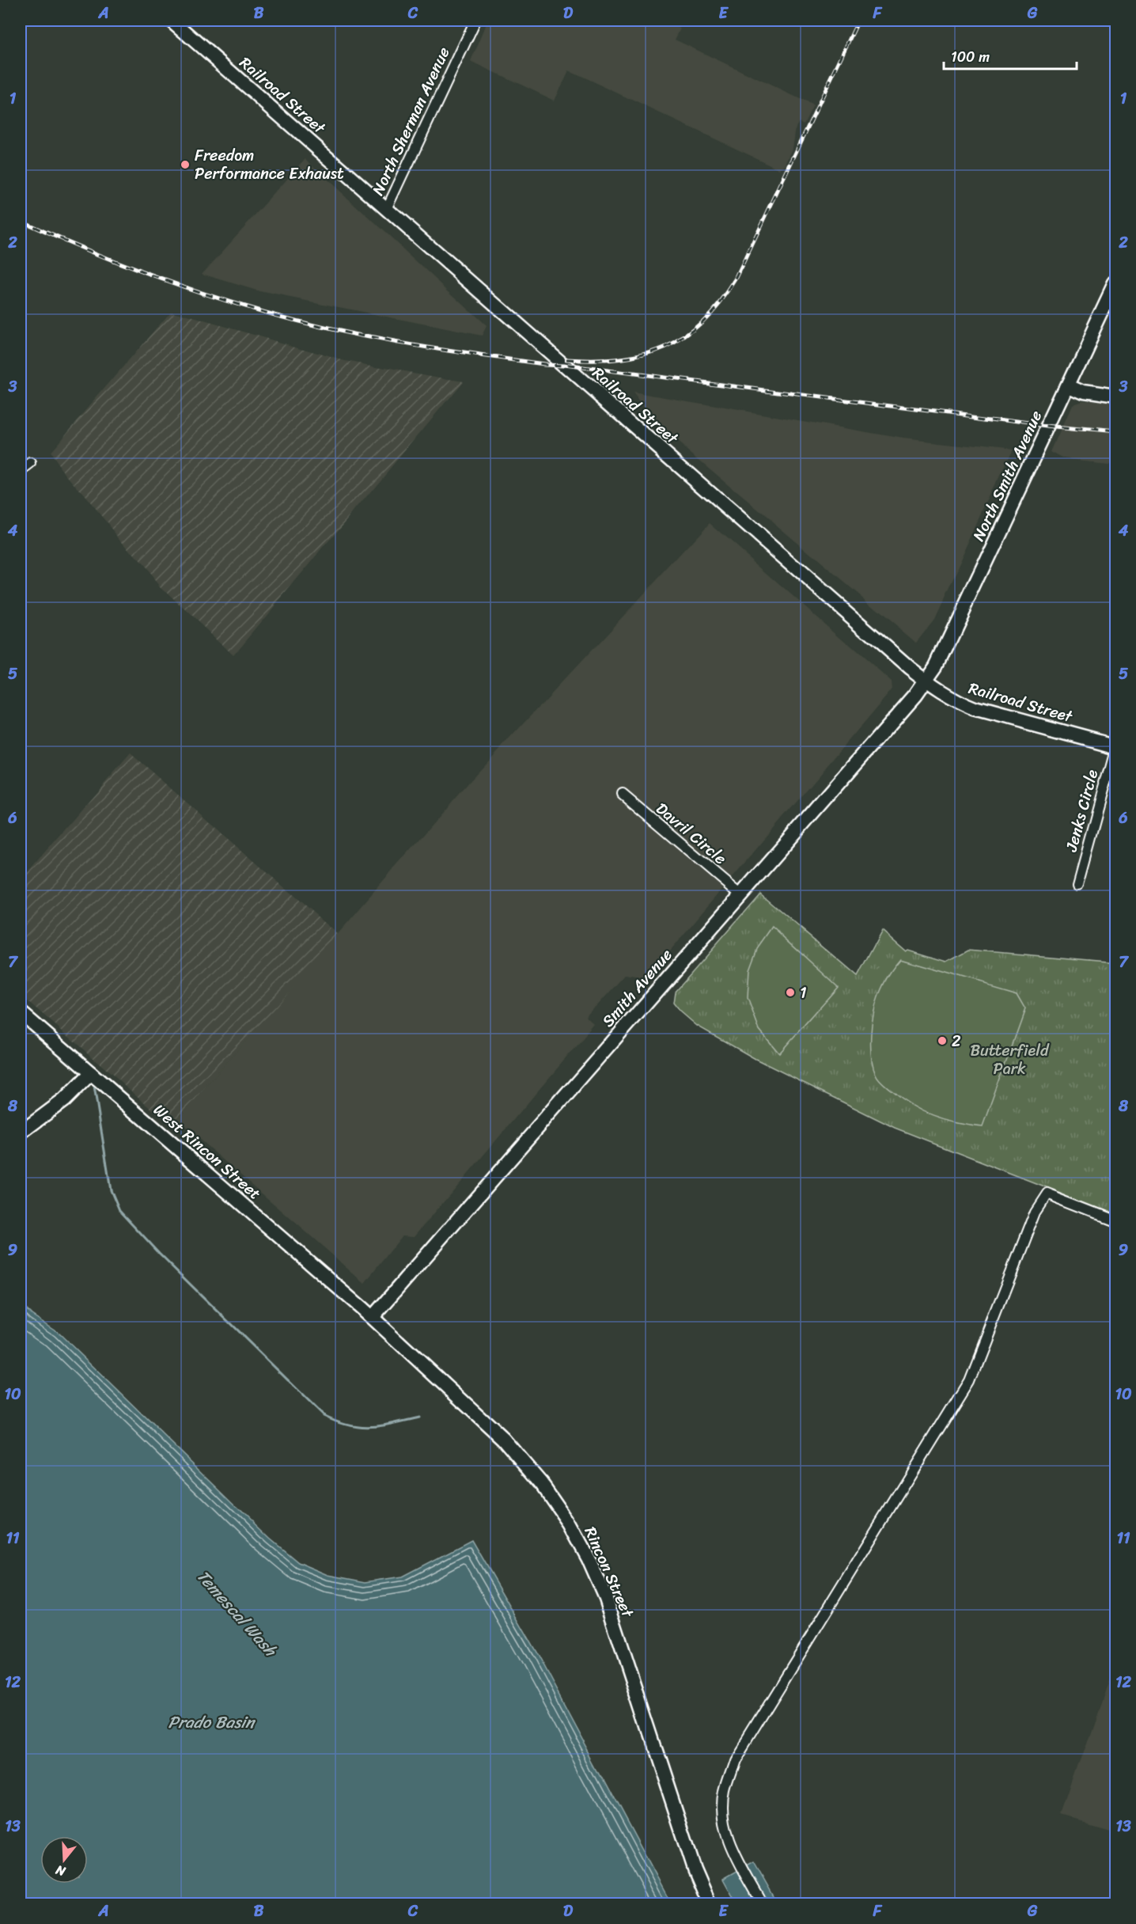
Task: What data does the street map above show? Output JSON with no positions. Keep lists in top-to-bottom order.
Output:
{
  "streets": {
    "main road": [
      "Railroad Street",
      "North Smith Avenue",
      "Smith Avenue",
      "West Rincon Street",
      "Rincon Street"
    ],
    "street": ["North Sherman Avenue", "Jenks Circle", "Davril Circle"]
  },
  "crossings": [
    ["Railroad Street", "North Sherman Avenue"],
    ["Railroad Street", "North Smith Avenue"],
    ["Railroad Street", "Jenks Circle"],
    ["Railroad Street", "Smith Avenue"],
    ["North Smith Avenue", "Smith Avenue"],
    ["Davril Circle", "Smith Avenue"],
    ["Smith Avenue", "West Rincon Street"],
    ["Smith Avenue", "Rincon Street"],
    ["West Rincon Street", "Rincon Street"]
  ],
  "water": ["Temescal Wash", "Prado Basin"],
  "parks": ["Butterfield Park"],
  "places": ["Freedom Performance Exhaust", "1", "2"],
  "scale_bar": "100 m",
  "north": "bottom",
  "grid": {
    "columns": [
      "A",
      "B",
      "C",
      "D",
      "E",
      "F",
      "G"
    ],
    "rows": [
      "1",
      "2",
      "3",
      "4",
      "5",
      "6",
      "7",
      "8",
      "9",
      "10",
      "11",
      "12",
      "13"
    ]
  }
}
